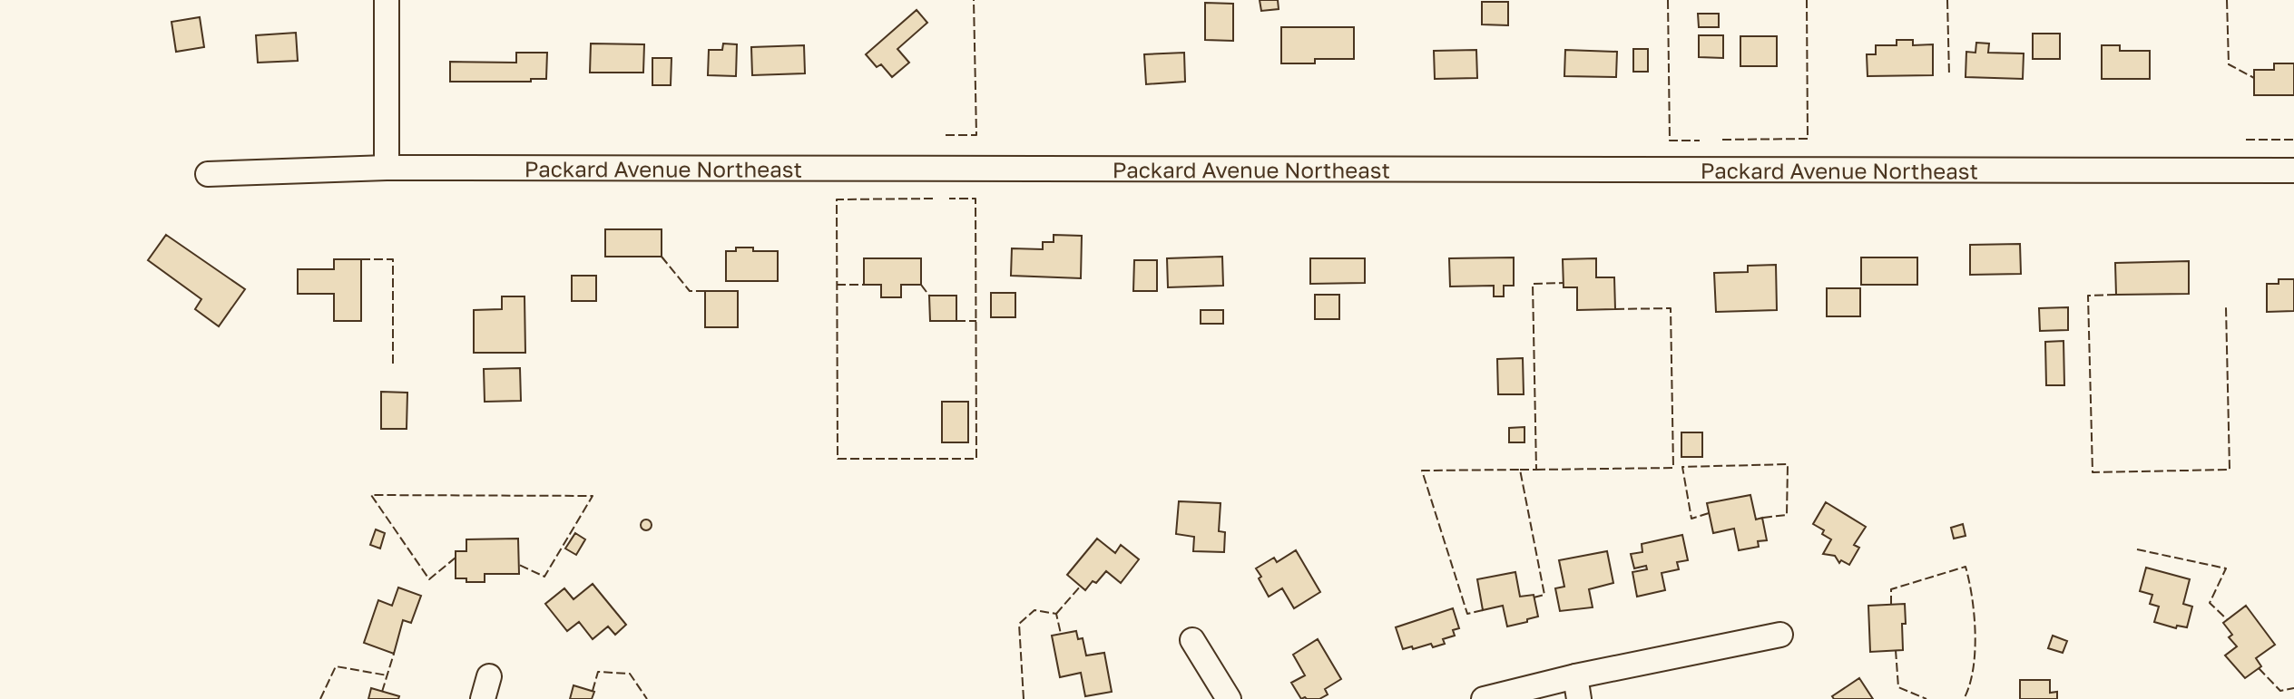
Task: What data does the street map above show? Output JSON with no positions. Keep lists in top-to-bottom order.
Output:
{
  "streets": {
    "street": ["Packard Avenue Northeast"]
  }
}
